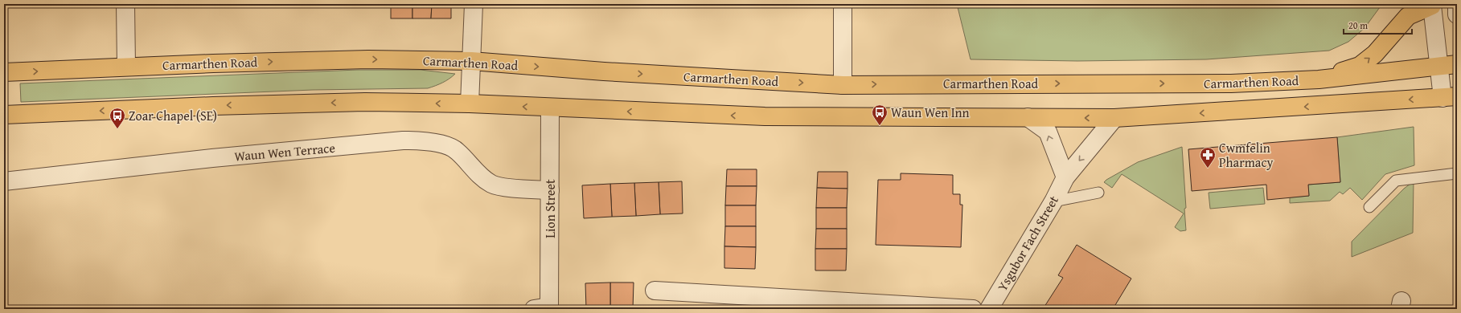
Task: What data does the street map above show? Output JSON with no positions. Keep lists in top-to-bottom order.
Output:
{
  "streets": {
    "main road": ["Carmarthen Road"],
    "street": ["Waun Wen Terrace", "Lion Street", "Ysgubor Fach Street"]
  },
  "crossings": [
    ["Carmarthen Road", "Lion Street"],
    ["Carmarthen Road", "Ysgubor Fach Street"],
    ["Waun Wen Terrace", "Lion Street"]
  ],
  "places": {
    "bus stop": ["Waun Wen Inn", "Zoar Chapel (SE)"],
    "pharmacy": ["Cwmfelin Pharmacy"]
  },
  "scale_bar": "20 m"
}
